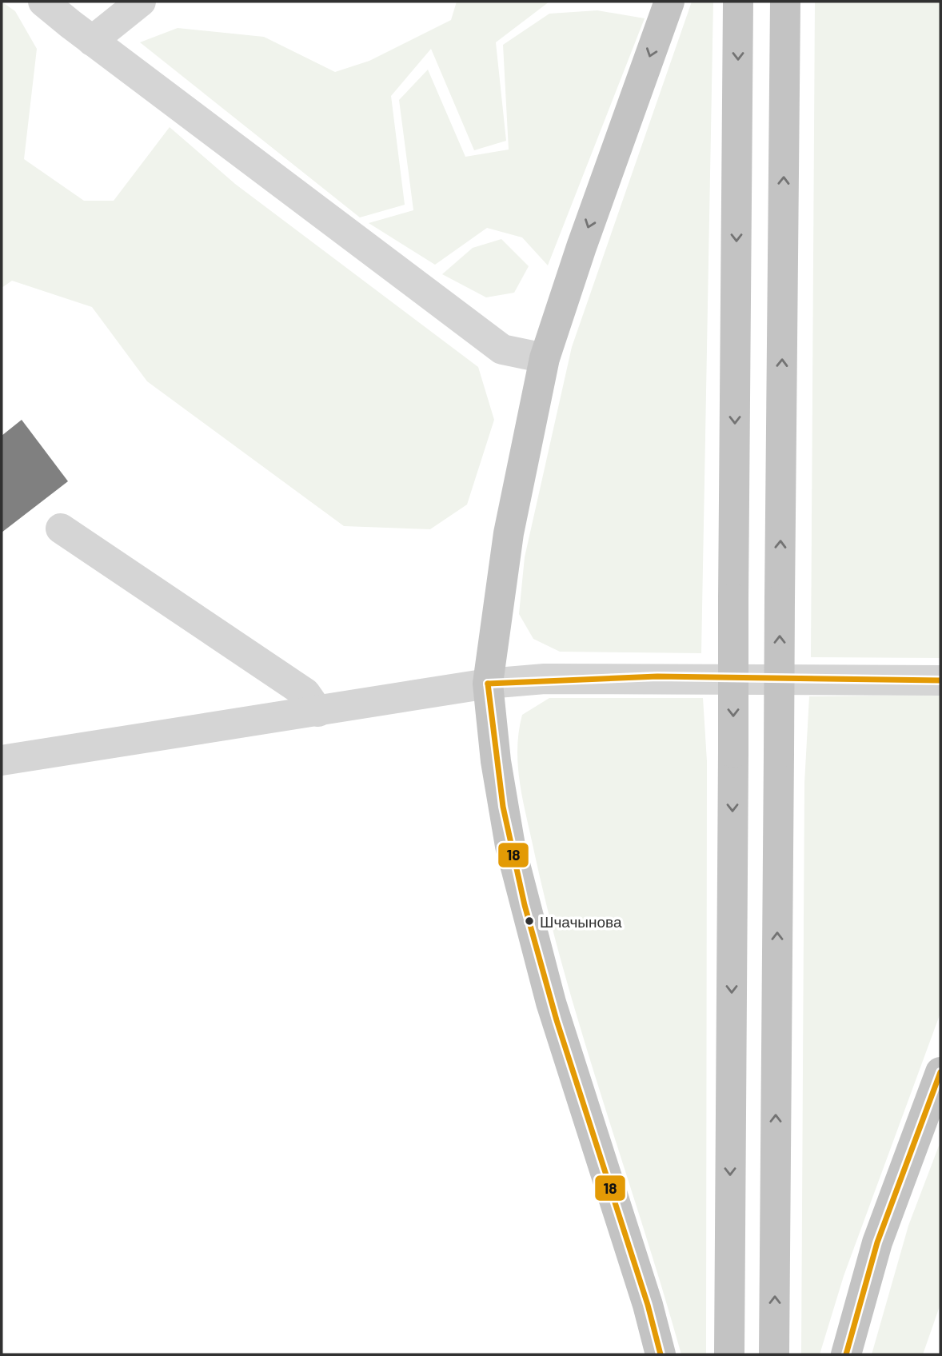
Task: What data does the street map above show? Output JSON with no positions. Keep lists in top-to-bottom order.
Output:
{
  "places": ["Шчачынова"],
  "lines": ["transit line 18"]
}
